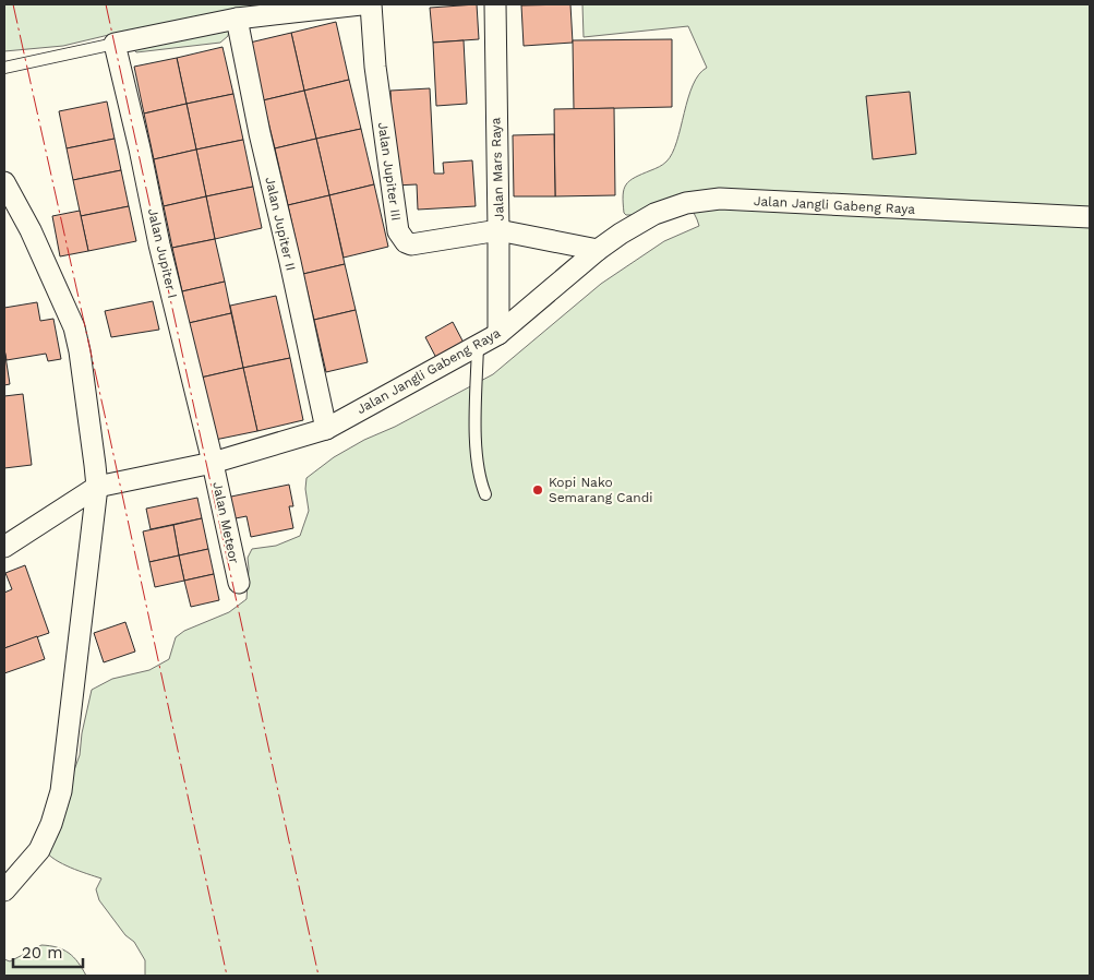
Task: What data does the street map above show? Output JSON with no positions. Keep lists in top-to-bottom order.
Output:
{
  "streets": {
    "street": [
      "Jalan Mars Raya",
      "Jalan Jupiter III",
      "Jalan Jangli Gabeng Raya",
      "Jalan Jupiter II",
      "Jalan Jupiter I",
      "Jalan Meteor"
    ]
  },
  "crossings": [
    ["Jalan Mars Raya", "Jalan Jupiter III"],
    ["Jalan Mars Raya", "Jalan Jangli Gabeng Raya"],
    ["Jalan Jangli Gabeng Raya", "Jalan Jupiter II"],
    ["Jalan Jangli Gabeng Raya", "Jalan Jupiter I"],
    ["Jalan Jangli Gabeng Raya", "Jalan Meteor"],
    ["Jalan Jupiter I", "Jalan Meteor"]
  ],
  "places": ["Kopi Nako Semarang Candi"],
  "scale_bar": "20 m"
}
